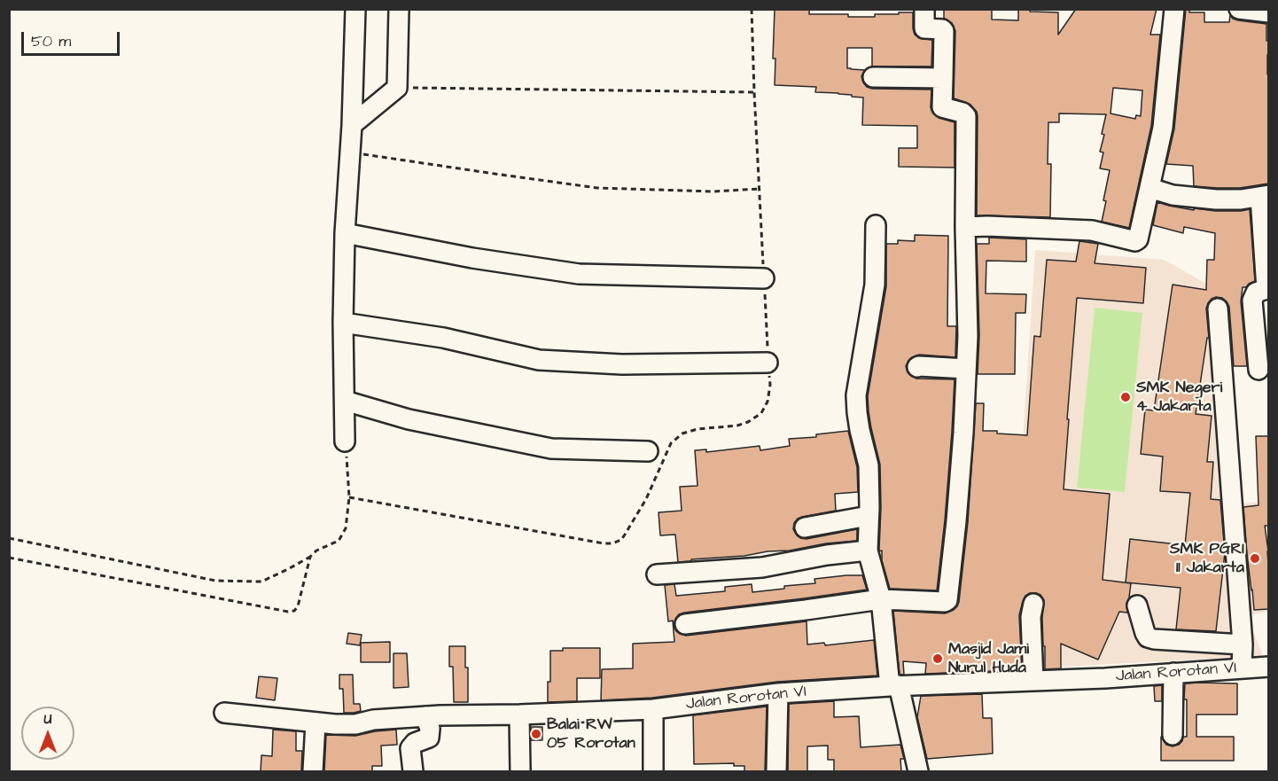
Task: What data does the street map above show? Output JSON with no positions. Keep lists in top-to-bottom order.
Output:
{
  "streets": {
    "street": ["Jalan Rorotan VI"]
  },
  "places": [
    "SMK Negeri 4 Jakarta",
    "SMK PGRI 11 Jakarta",
    "Masjid Jami Nurul Huda",
    "Balai RW 05 Rorotan"
  ],
  "scale_bar": "50 m",
  "north": "top"
}
